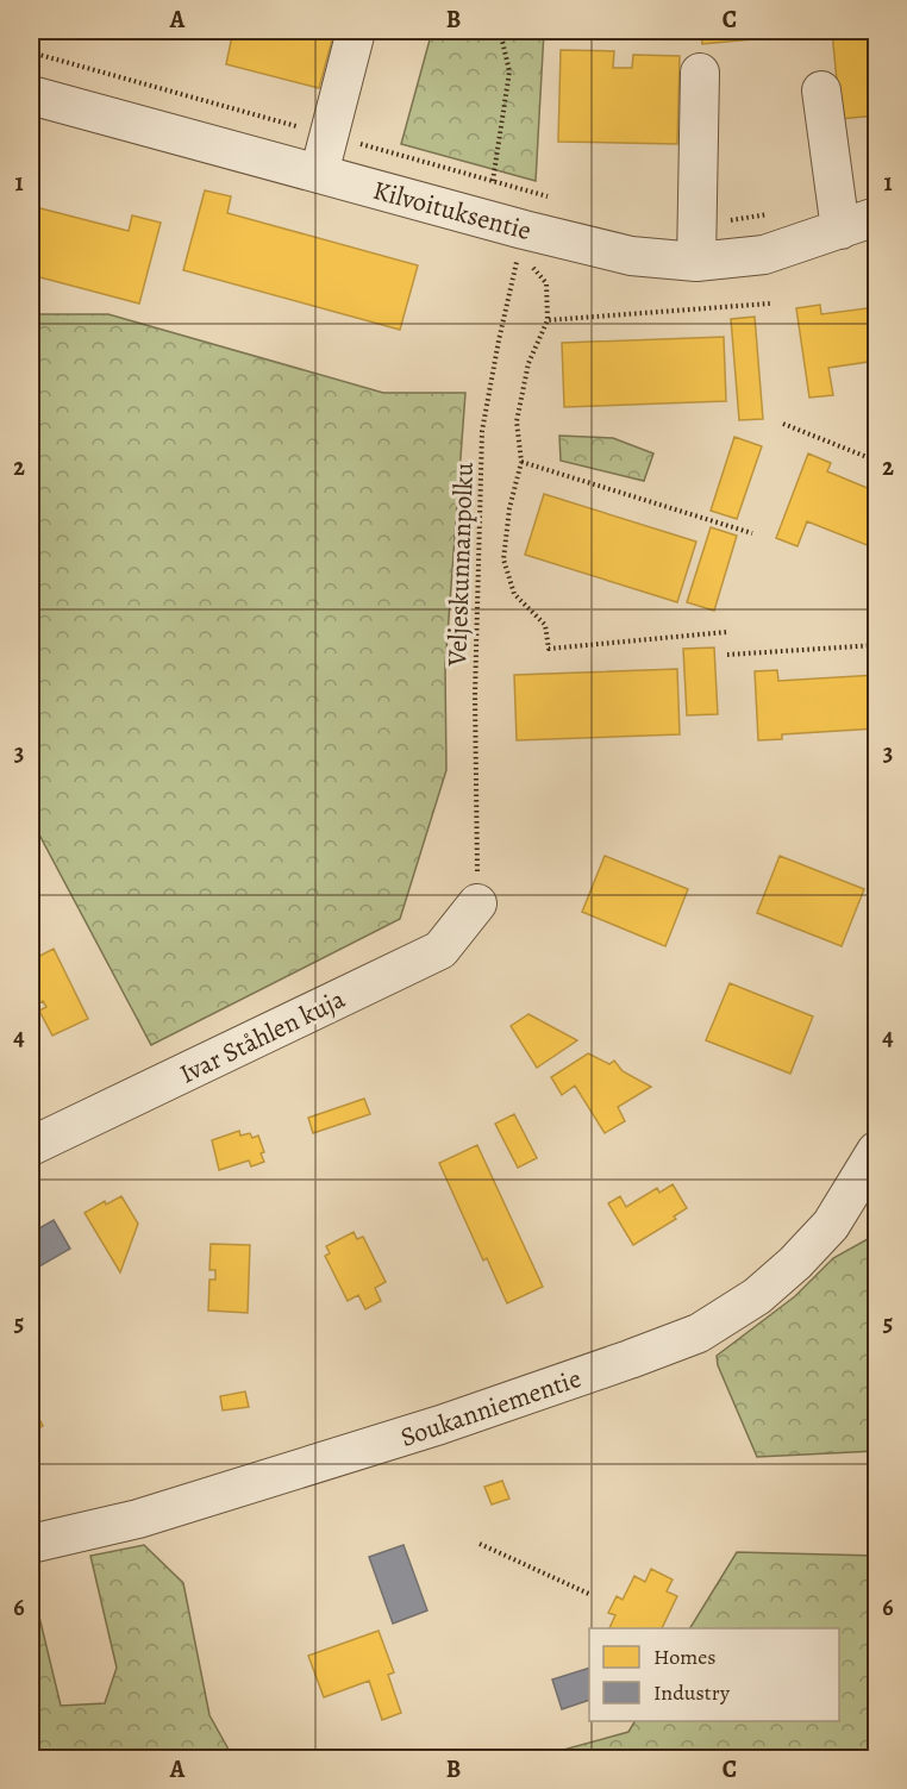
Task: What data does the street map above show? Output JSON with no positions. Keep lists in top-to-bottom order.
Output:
{
  "streets": {
    "street": ["Kilvoituksentie", "Ivar Ståhlen kuja", "Soukanniementie"],
    "path": ["Veljeskunnanpolku"]
  },
  "crossings": [
    ["Kilvoituksentie", "Veljeskunnanpolku"],
    ["Veljeskunnanpolku", "Ivar Ståhlen kuja"]
  ],
  "legend": ["Homes", "Industry"],
  "grid": {
    "columns": ["A", "B", "C"],
    "rows": [
      "1",
      "2",
      "3",
      "4",
      "5",
      "6"
    ]
  }
}
